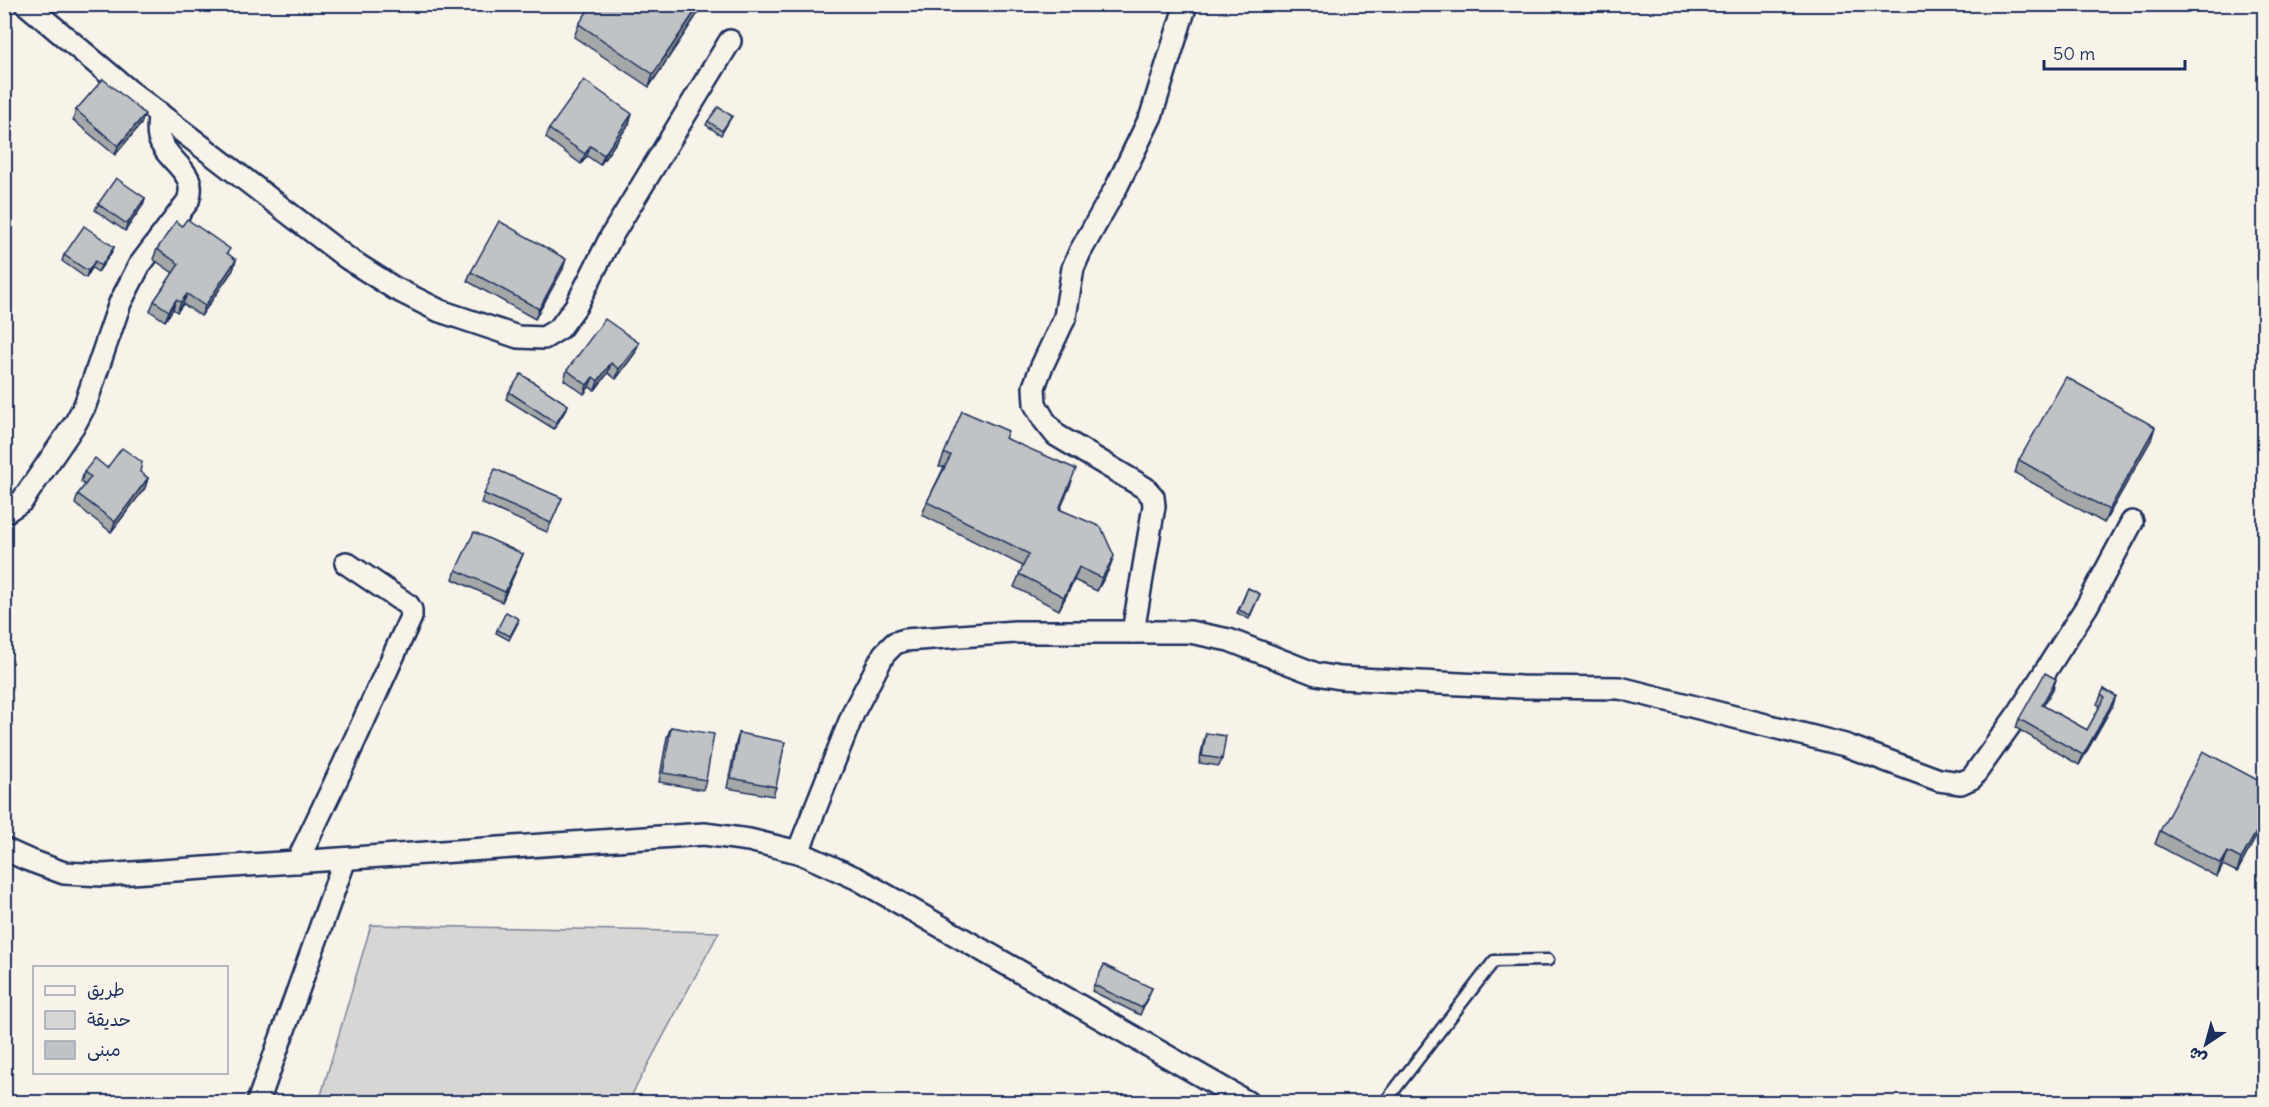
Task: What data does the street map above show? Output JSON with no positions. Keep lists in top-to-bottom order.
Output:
{
  "legend": ["طريق", "حديقة", "مبنى"],
  "scale_bar": "50 m",
  "north": "bottom left"
}
